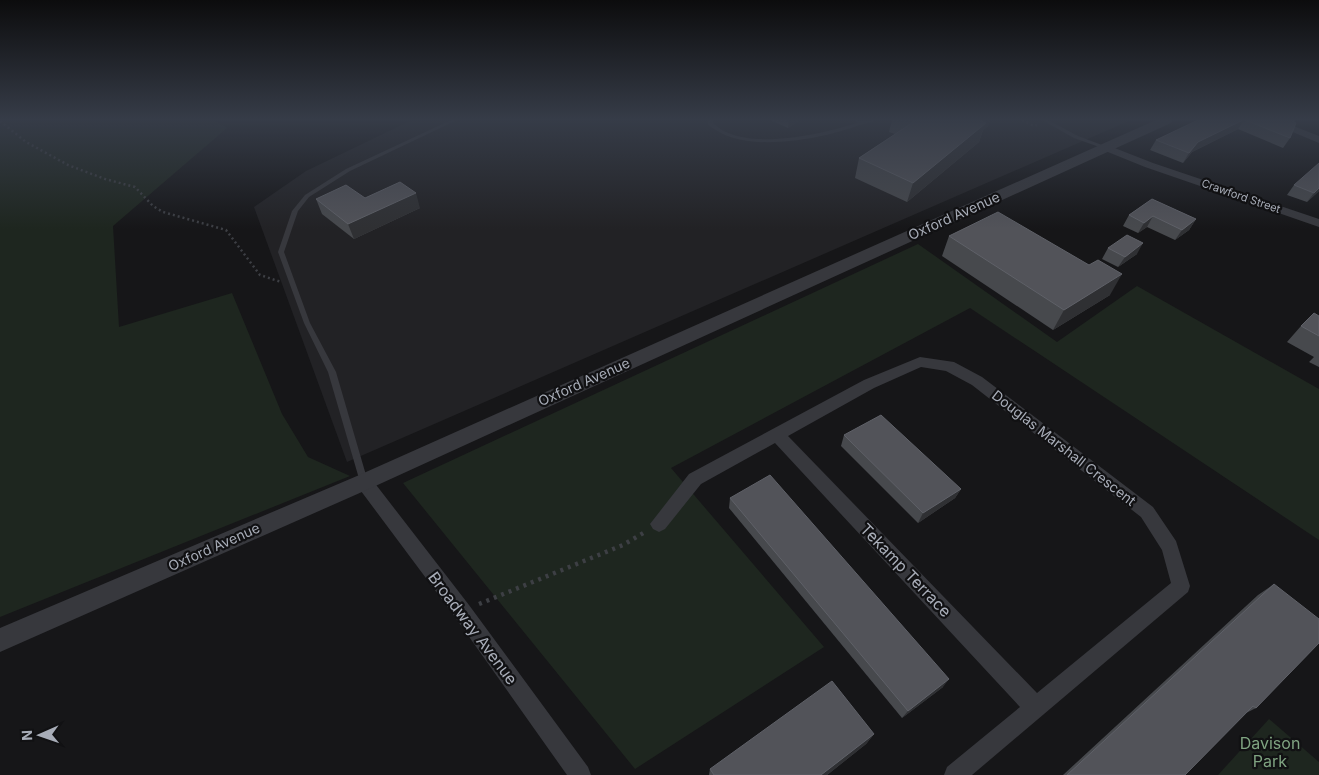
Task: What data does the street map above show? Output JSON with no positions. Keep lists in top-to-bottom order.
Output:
{
  "streets": {
    "street": [
      "Crawford Street",
      "Oxford Avenue",
      "Douglas Marshall Crescent",
      "Tekamp Terrace",
      "Broadway Avenue"
    ]
  },
  "crossings": [
    ["Oxford Avenue", "Broadway Avenue"],
    ["Douglas Marshall Crescent", "Tekamp Terrace"]
  ],
  "parks": ["Davison Park"],
  "north": "left"
}
